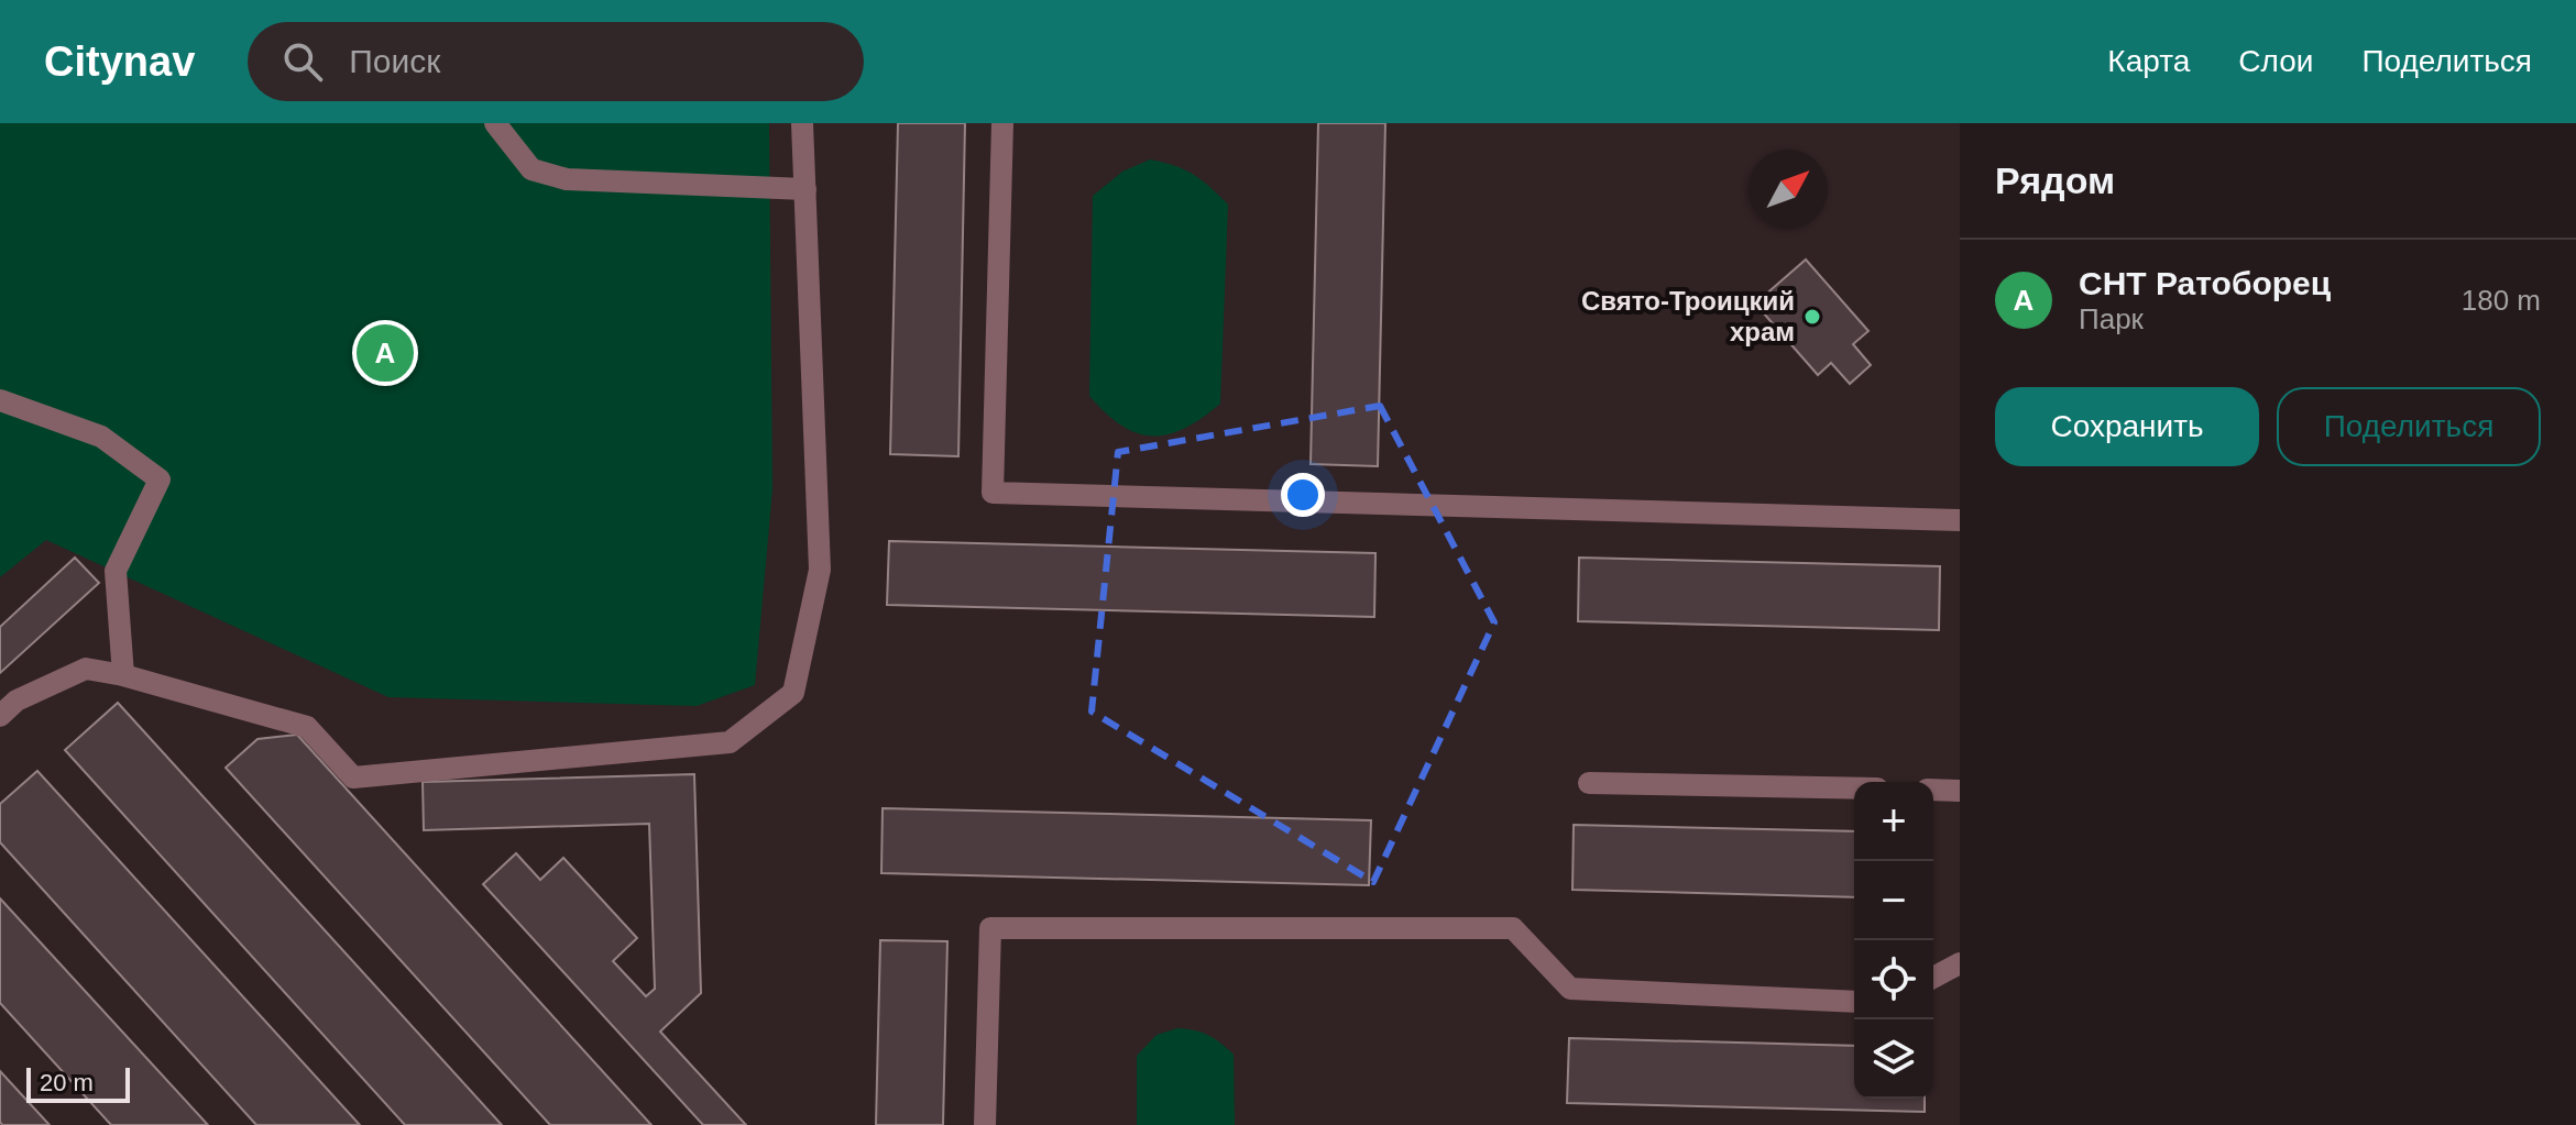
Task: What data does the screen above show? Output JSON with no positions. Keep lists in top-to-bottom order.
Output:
{
  "places": ["Свято-Троицкий храм"],
  "scale_bar": "20 m",
  "north": "top right",
  "page": {
    "header": "Citynav",
    "search": "Поиск",
    "nav": ["Карта", "Слои", "Поделиться"],
    "heading": "Рядом",
    "list": [
      {
        "mark": "A",
        "name": "СНТ Ратоборец",
        "note": "Парк",
        "value": "180 m"
      }
    ],
    "pins": "A",
    "buttons": ["Сохранить", "Поделиться"],
    "map_buttons": ["+", "−"],
    "scale": "20 m"
  }
}
